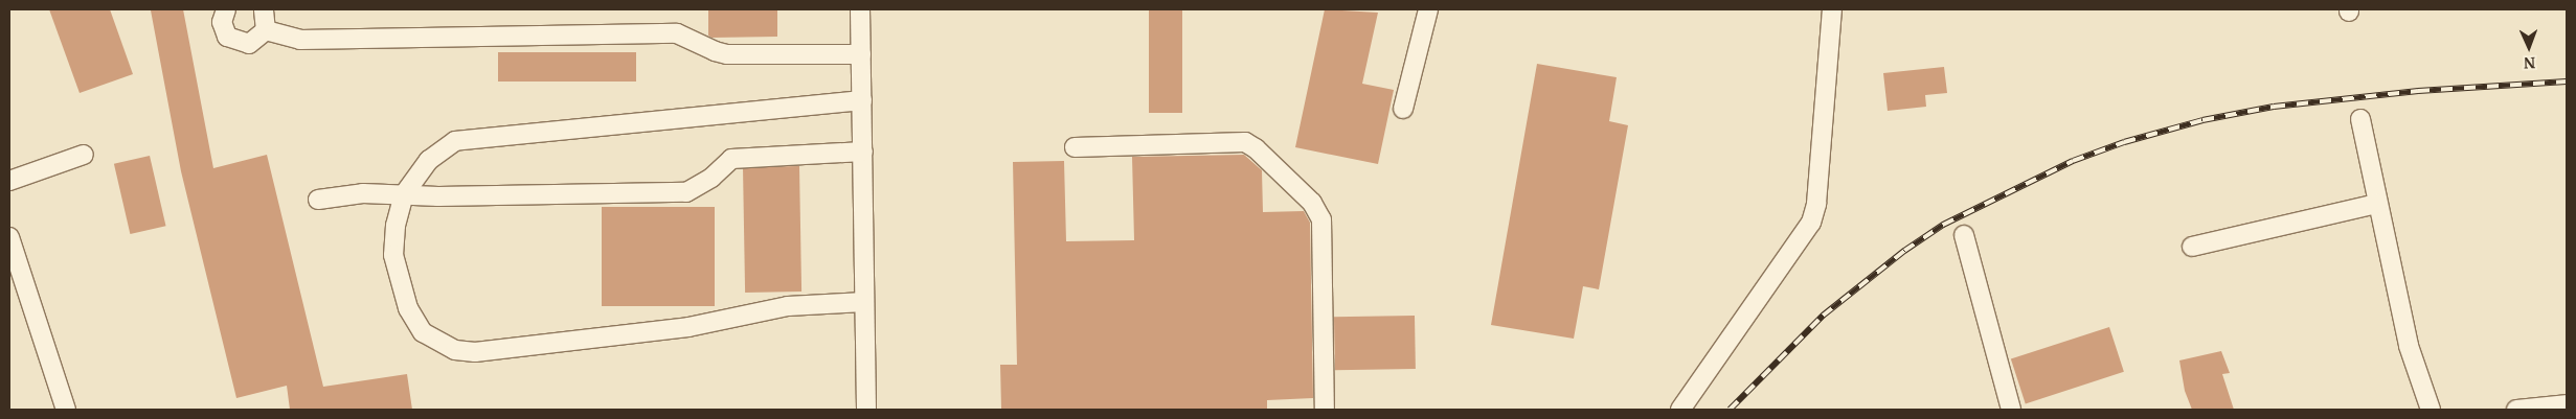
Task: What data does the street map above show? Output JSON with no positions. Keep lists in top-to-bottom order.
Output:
{
  "north": "bottom"
}
